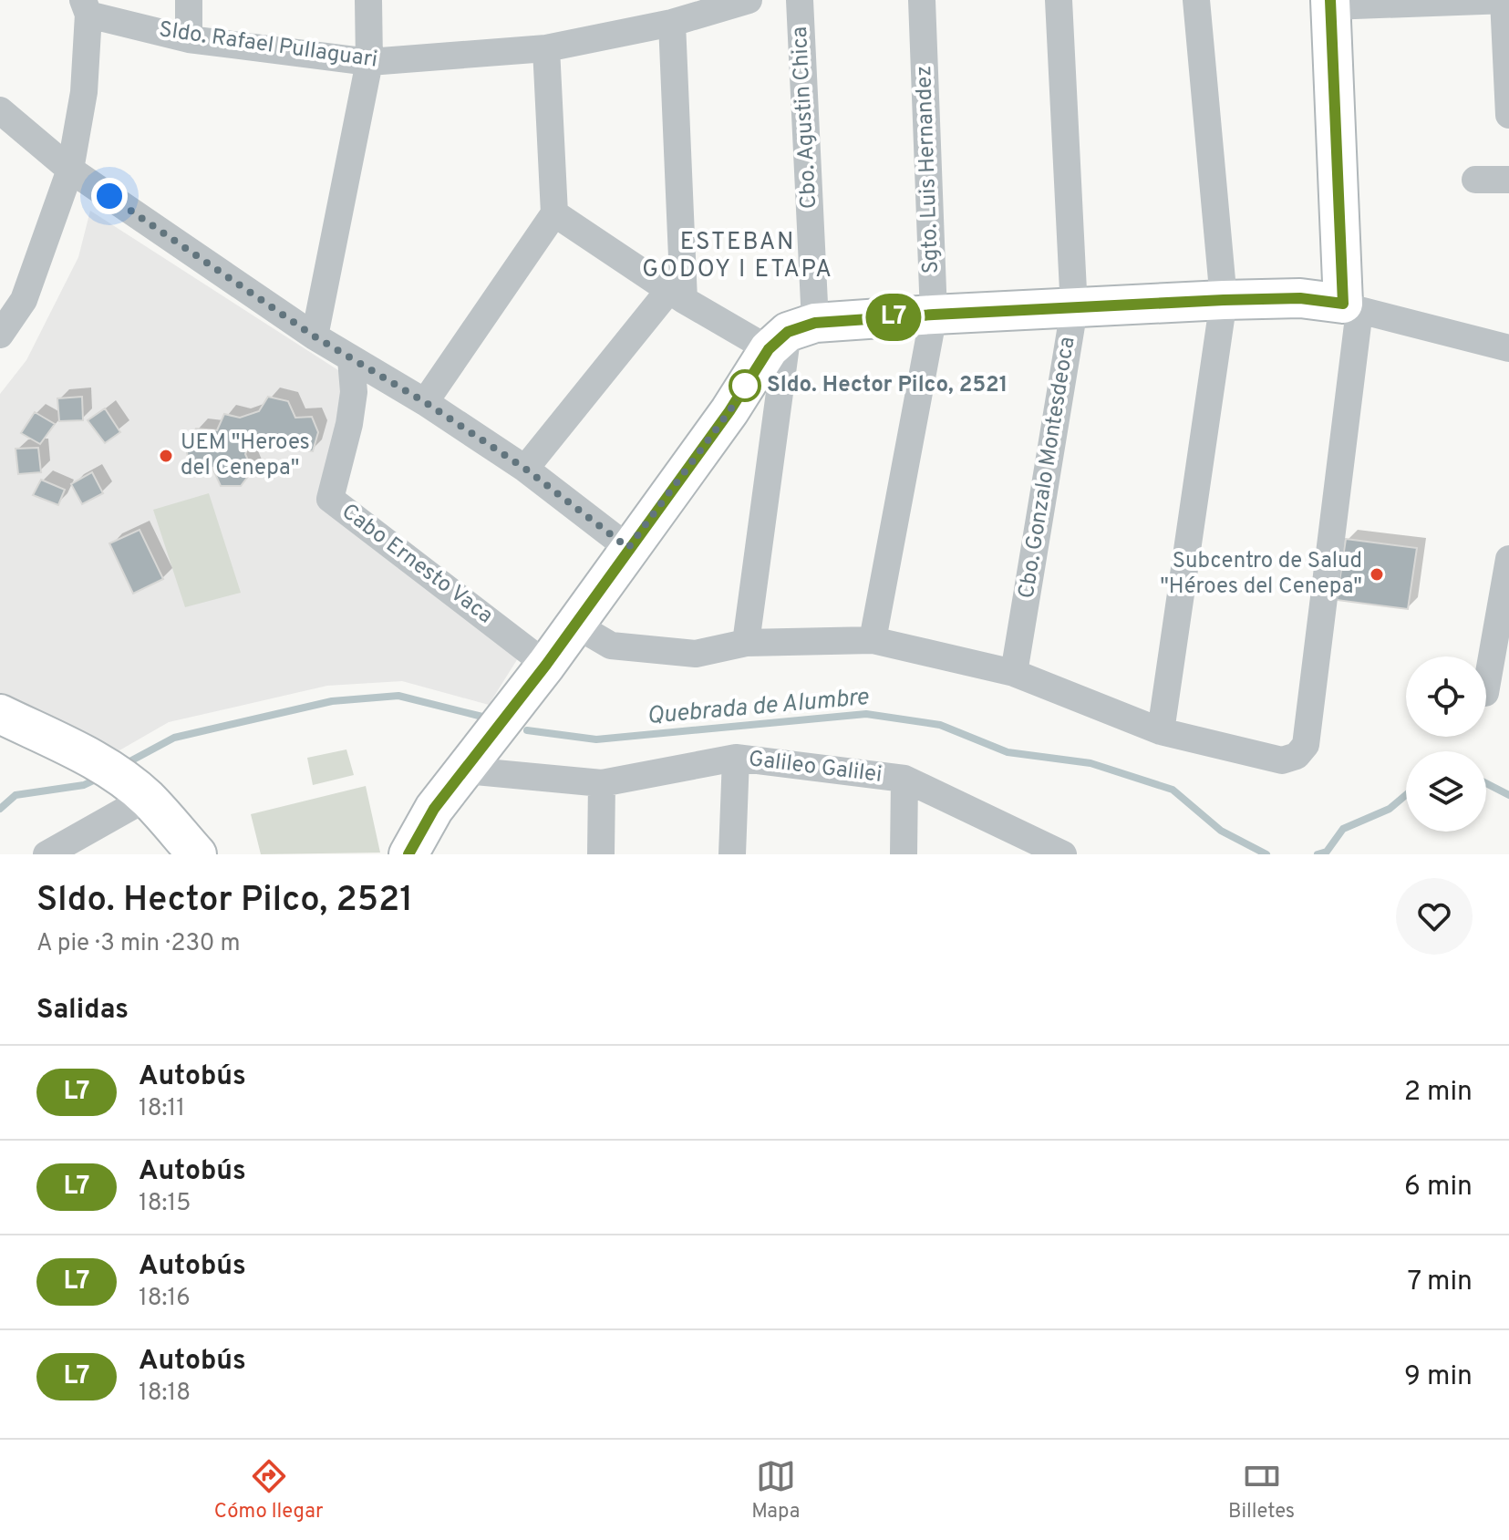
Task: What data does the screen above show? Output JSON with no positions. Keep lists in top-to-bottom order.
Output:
{
  "streets": {
    "street": [
      "Sldo. Rafael Pullaguari",
      "Cbo. Agustin Chica",
      "Sgto. Luis Hernandez",
      "Cbo. Gonzalo Montesdeoca",
      "Cabo Ernesto Vaca",
      "Galileo Galilei"
    ]
  },
  "districts": ["ESTEBAN GODOY I ETAPA"],
  "water": ["Quebrada de Alumbre"],
  "places": ["Sldo. Hector Pilco, 2521", "UEM \"Heroes del Cenepa\"", "Subcentro de Salud \"Héroes del Cenepa\""],
  "lines": ["bus line L7"],
  "page": {
    "on_map": "L7",
    "heading": [
      ["Sldo. Hector Pilco, 2521", "A pie · 3 min · 230 m"],
      "Salidas"
    ],
    "list": [
      {
        "mark": "L7",
        "name": "Autobús",
        "note": "18:11",
        "value": "2 min"
      },
      {
        "mark": "L7",
        "name": "Autobús",
        "note": "18:15",
        "value": "6 min"
      },
      {
        "mark": "L7",
        "name": "Autobús",
        "note": "18:16",
        "value": "7 min"
      },
      {
        "mark": "L7",
        "name": "Autobús",
        "note": "18:18",
        "value": "9 min"
      }
    ],
    "tabs": ["Cómo llegar", "Mapa", "Billetes"]
  }
}
